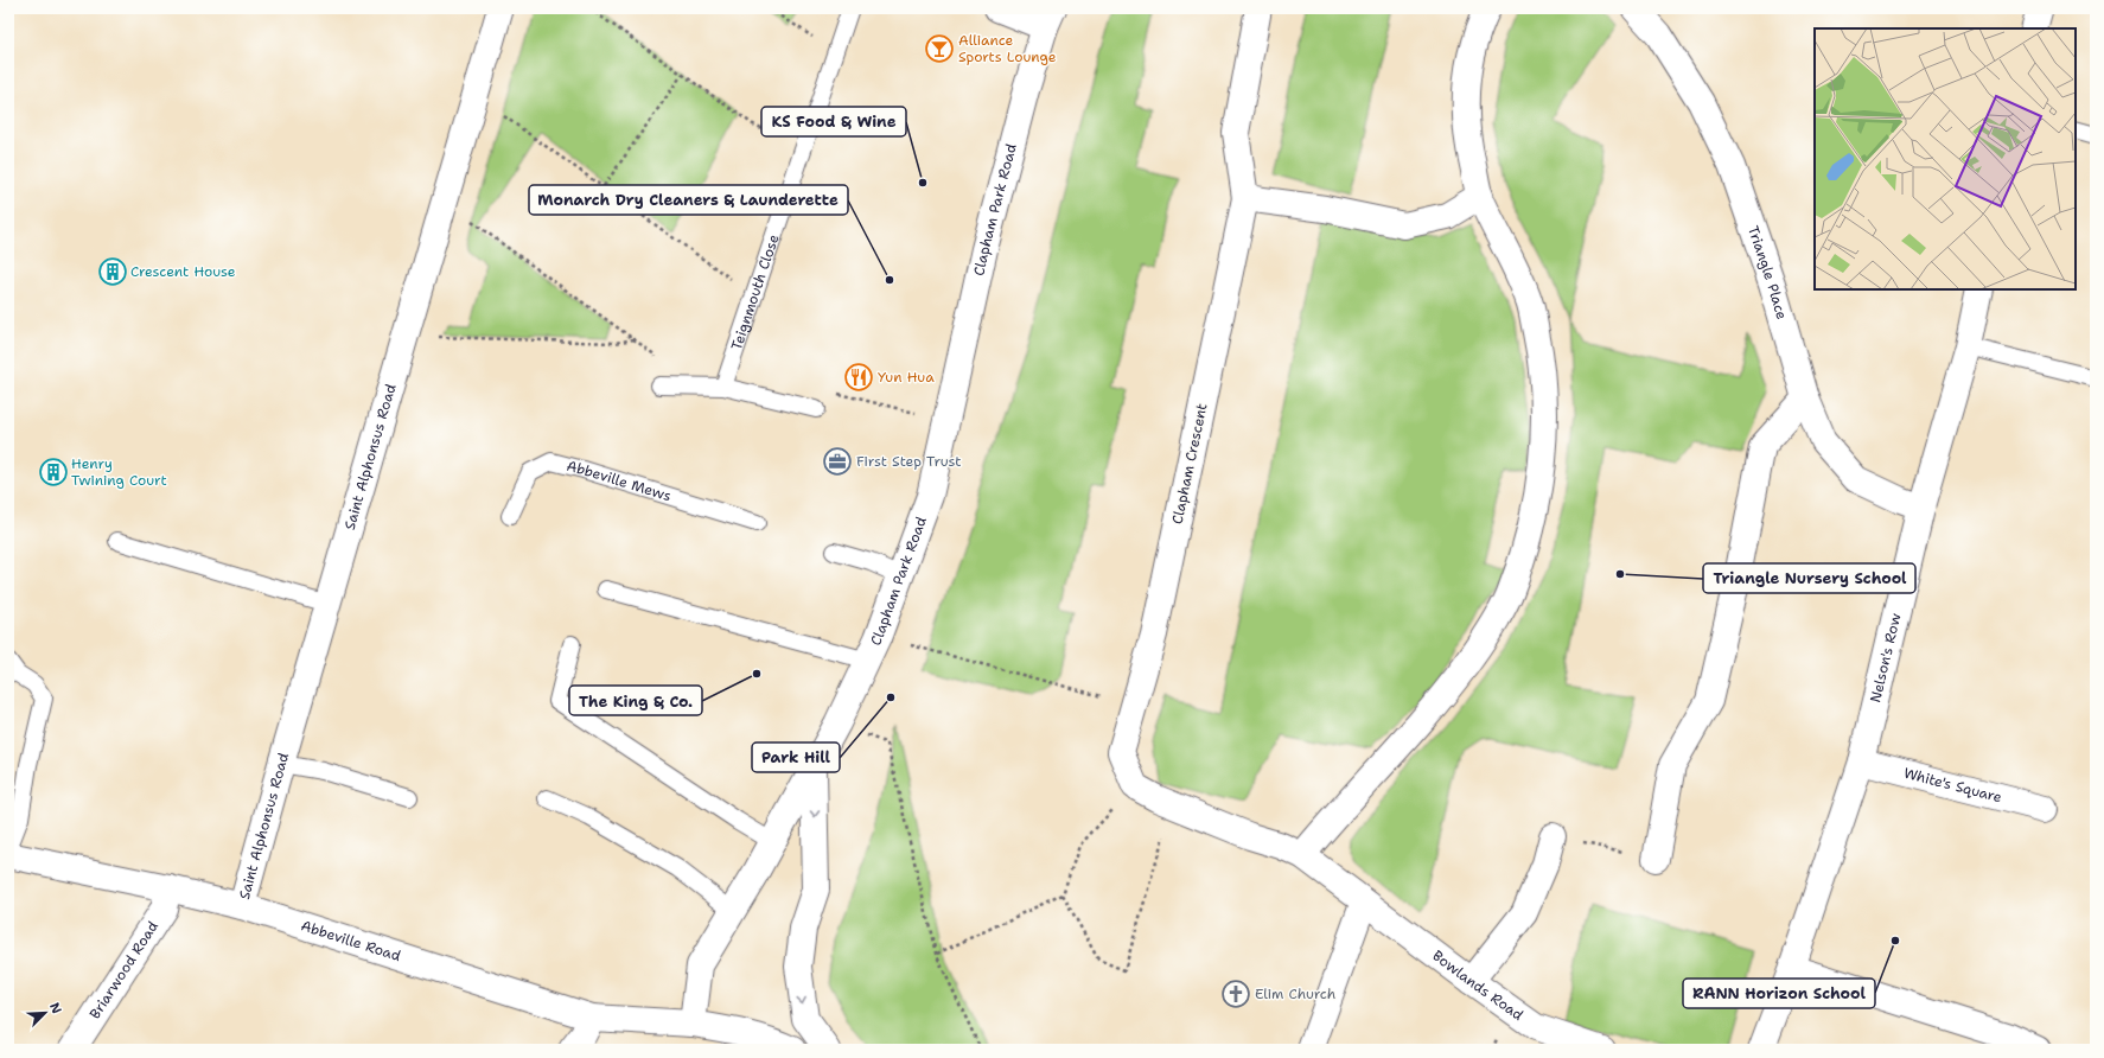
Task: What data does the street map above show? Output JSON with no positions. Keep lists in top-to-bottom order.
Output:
{
  "streets": {
    "street": [
      "Clapham Park Road",
      "Triangle Place",
      "Saint Alphonsus Road",
      "Clapham Crescent",
      "Nelson's Row",
      "White's Square",
      "Abbeville Road",
      "Briarwood Road",
      "Bowlands Road"
    ],
    "lane": ["Teignmouth Close", "Abbeville Mews"]
  },
  "crossings": [
    ["Clapham Park Road", "Abbeville Road"],
    ["Triangle Place", "Nelson's Row"],
    ["Saint Alphonsus Road", "Abbeville Road"],
    ["Nelson's Row", "White's Square"],
    ["Abbeville Road", "Briarwood Road"]
  ],
  "places": {
    "bar": ["Alliance Sports Lounge"],
    "other": [
      "KS Food & Wine",
      "Monarch Dry Cleaners & Launderette",
      "Triangle Nursery School",
      "The King & Co.",
      "Park Hill",
      "RANN Horizon School"
    ],
    "building": ["Crescent House", "Henry Twining Court"],
    "restaurant": ["Yun Hua"],
    "office": ["First Step Trust"],
    "church": ["Elim Church"]
  },
  "north": "top right"
}
